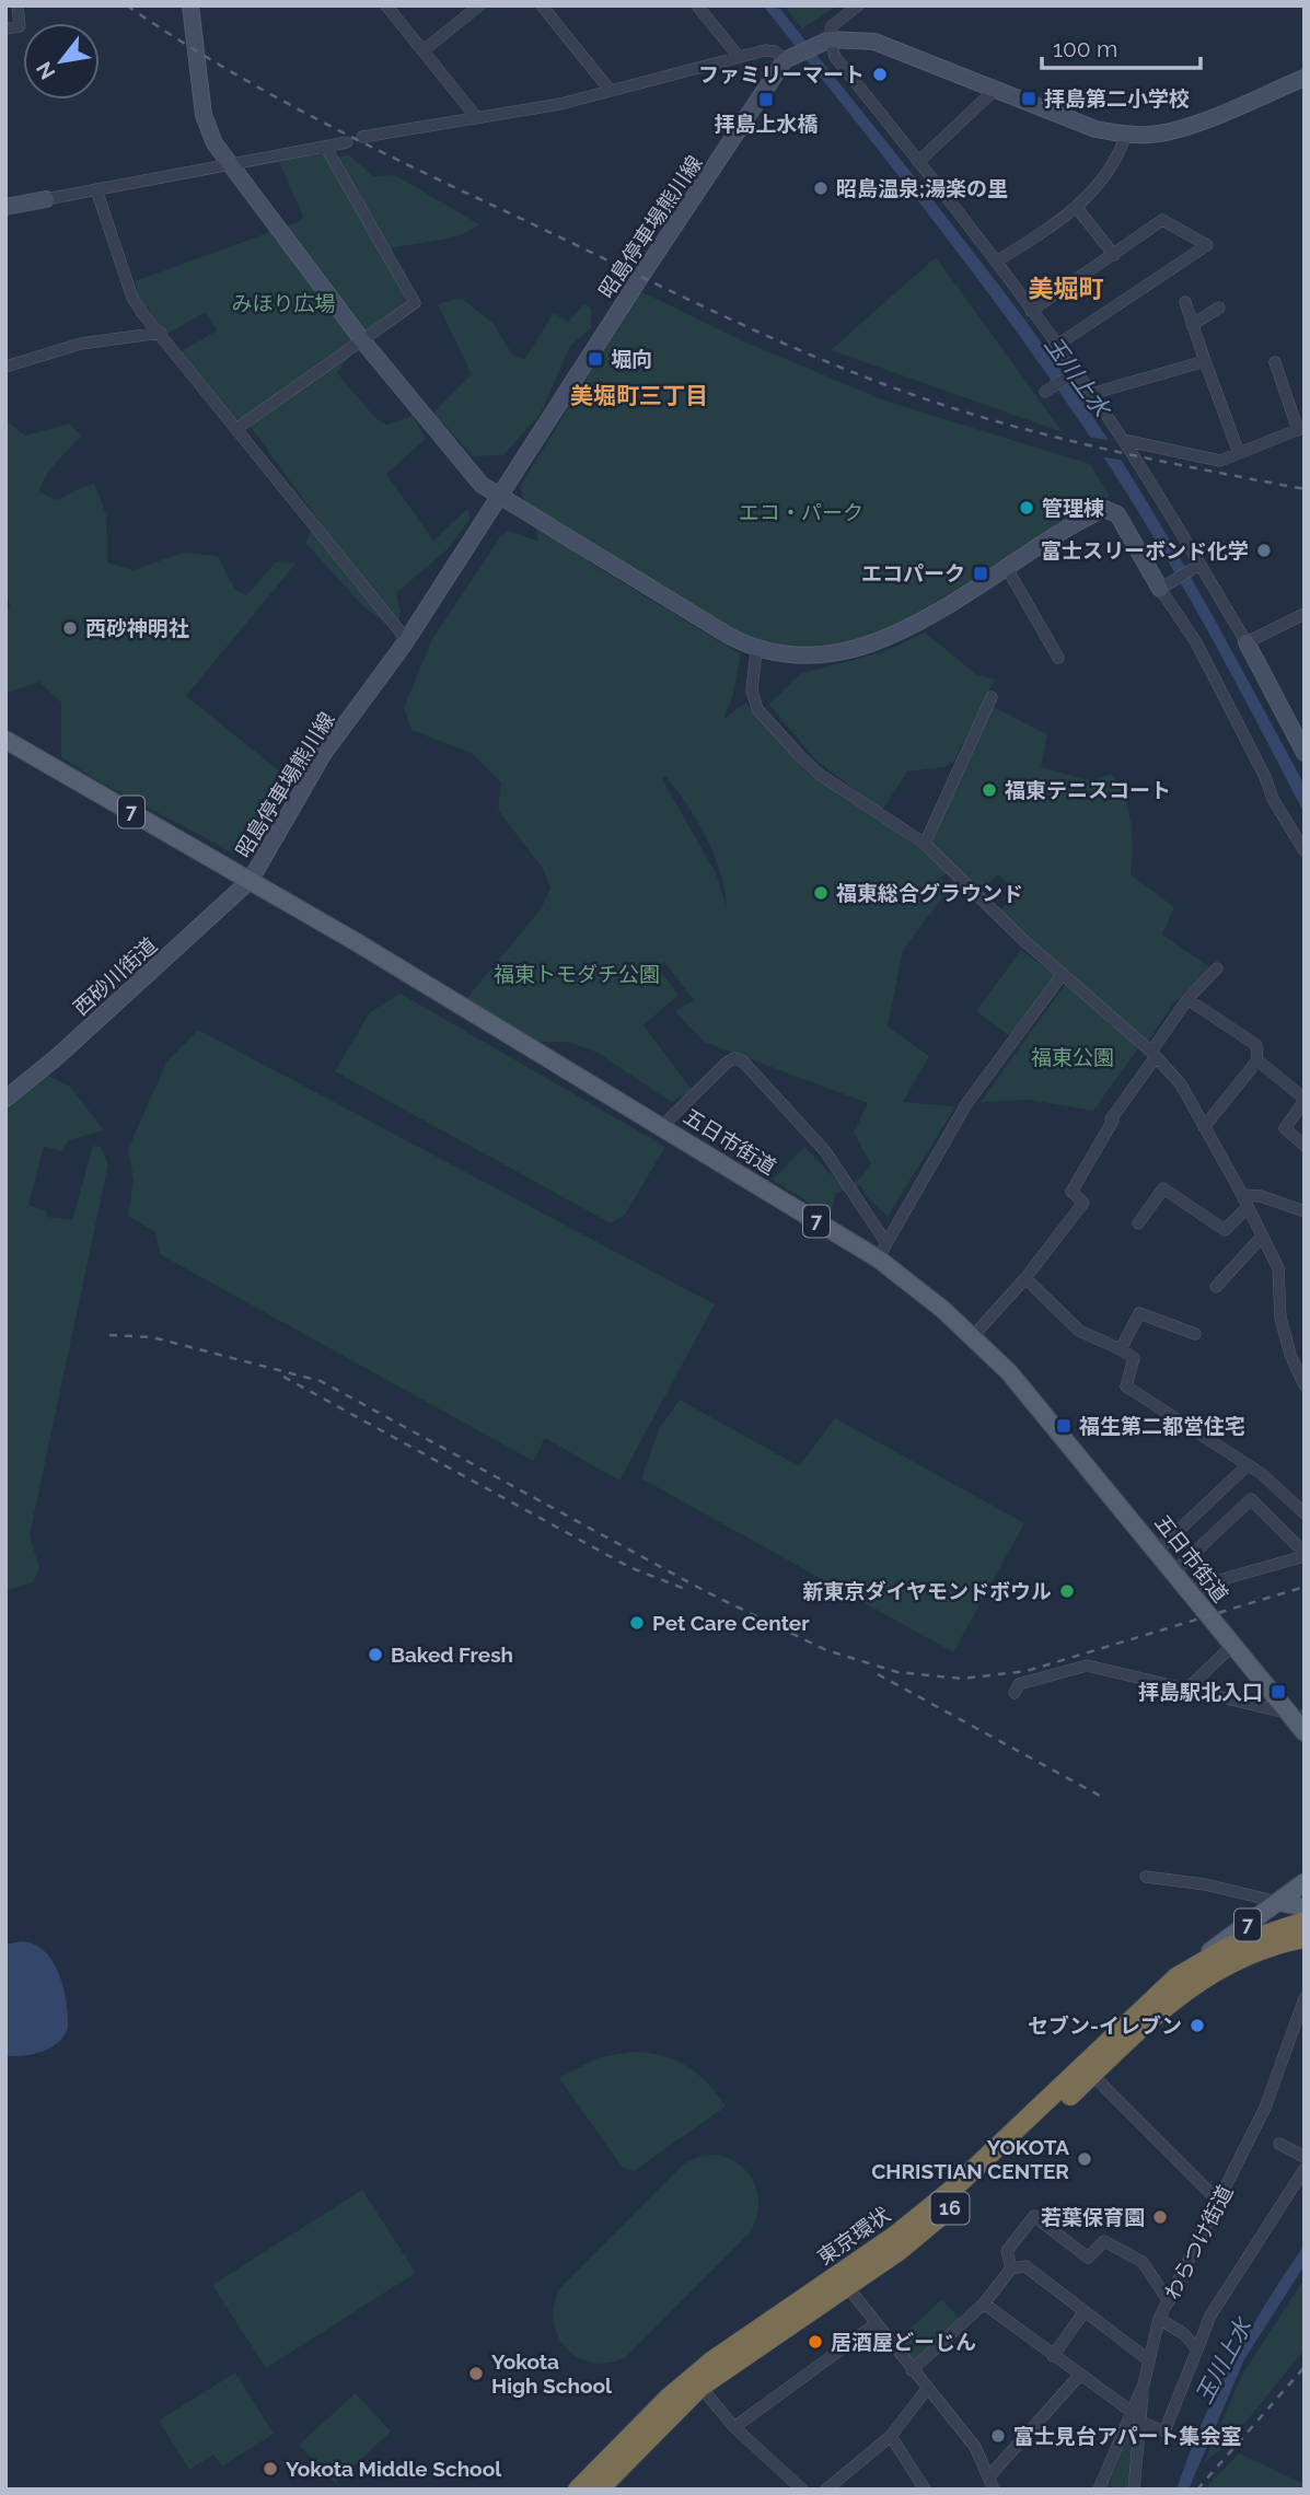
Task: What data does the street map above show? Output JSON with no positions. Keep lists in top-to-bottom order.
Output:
{
  "streets": {
    "highway": ["16", "東京環状"],
    "main road": ["7", "五日市街道"],
    "street": ["昭島停車場熊川線", "西砂川街道", "わらつけ街道"]
  },
  "crossings": [
    ["昭島停車場熊川線", "西砂川街道"],
    ["昭島停車場熊川線", "五日市街道"],
    ["7", "東京環状"],
    ["西砂川街道", "五日市街道"]
  ],
  "districts": ["美堀町", "美堀町三丁目"],
  "water": ["玉川上水"],
  "parks": [
    "みほり広場",
    "エコ・パーク",
    "福東トモダチ公園",
    "福東公園"
  ],
  "places": {
    "other": [
      "ファミリーマート",
      "昭島温泉;湯楽の里",
      "管理棟",
      "富士スリーボンド化学",
      "西砂神明社",
      "福東テニスコート",
      "福東総合グラウンド",
      "新東京ダイヤモンドボウル",
      "Pet Care Center",
      "Baked Fresh",
      "セブン-イレブン",
      "YOKOTA CHRISTIAN CENTER",
      "若葉保育園",
      "居酒屋どーじん",
      "Yokota High School",
      "富士見台アパート集会室",
      "Yokota Middle School"
    ],
    "transit": [
      "拝島第二小学校",
      "拝島上水橋",
      "堀向",
      "エコパーク",
      "福生第二都営住宅",
      "拝島駅北入口"
    ]
  },
  "scale_bar": "100 m",
  "north": "bottom left"
}
